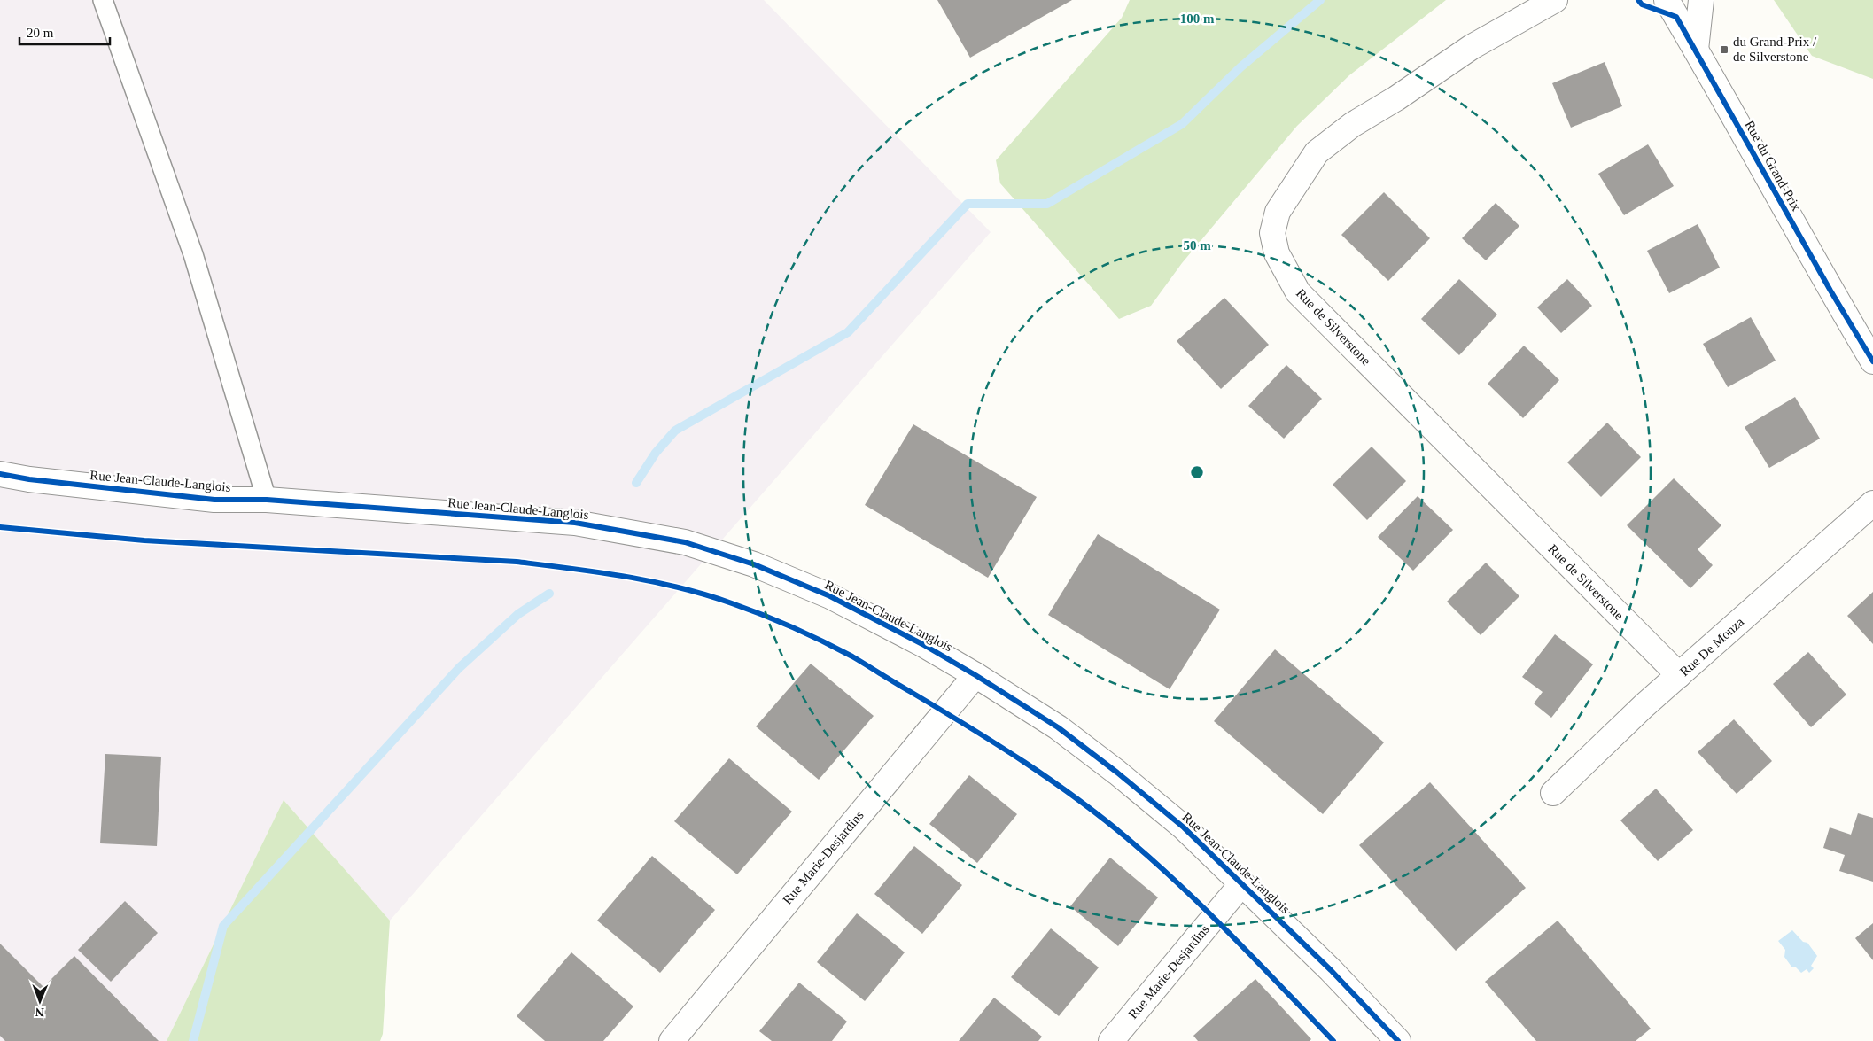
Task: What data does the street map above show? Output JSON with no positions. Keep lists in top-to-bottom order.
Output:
{
  "streets": {
    "street": [
      "Rue du Grand-Prix",
      "Rue de Silverstone",
      "Rue Jean-Claude-Langlois",
      "Rue De Monza",
      "Rue Marie-Desjardins"
    ]
  },
  "crossings": [
    ["Rue de Silverstone", "Rue De Monza"],
    ["Rue Jean-Claude-Langlois", "Rue Marie-Desjardins"]
  ],
  "places": {
    "transit": ["du Grand-Prix / de Silverstone"]
  },
  "scale_bar": "20 m",
  "north": "bottom",
  "rings": ["100 m", "50 m"]
}
